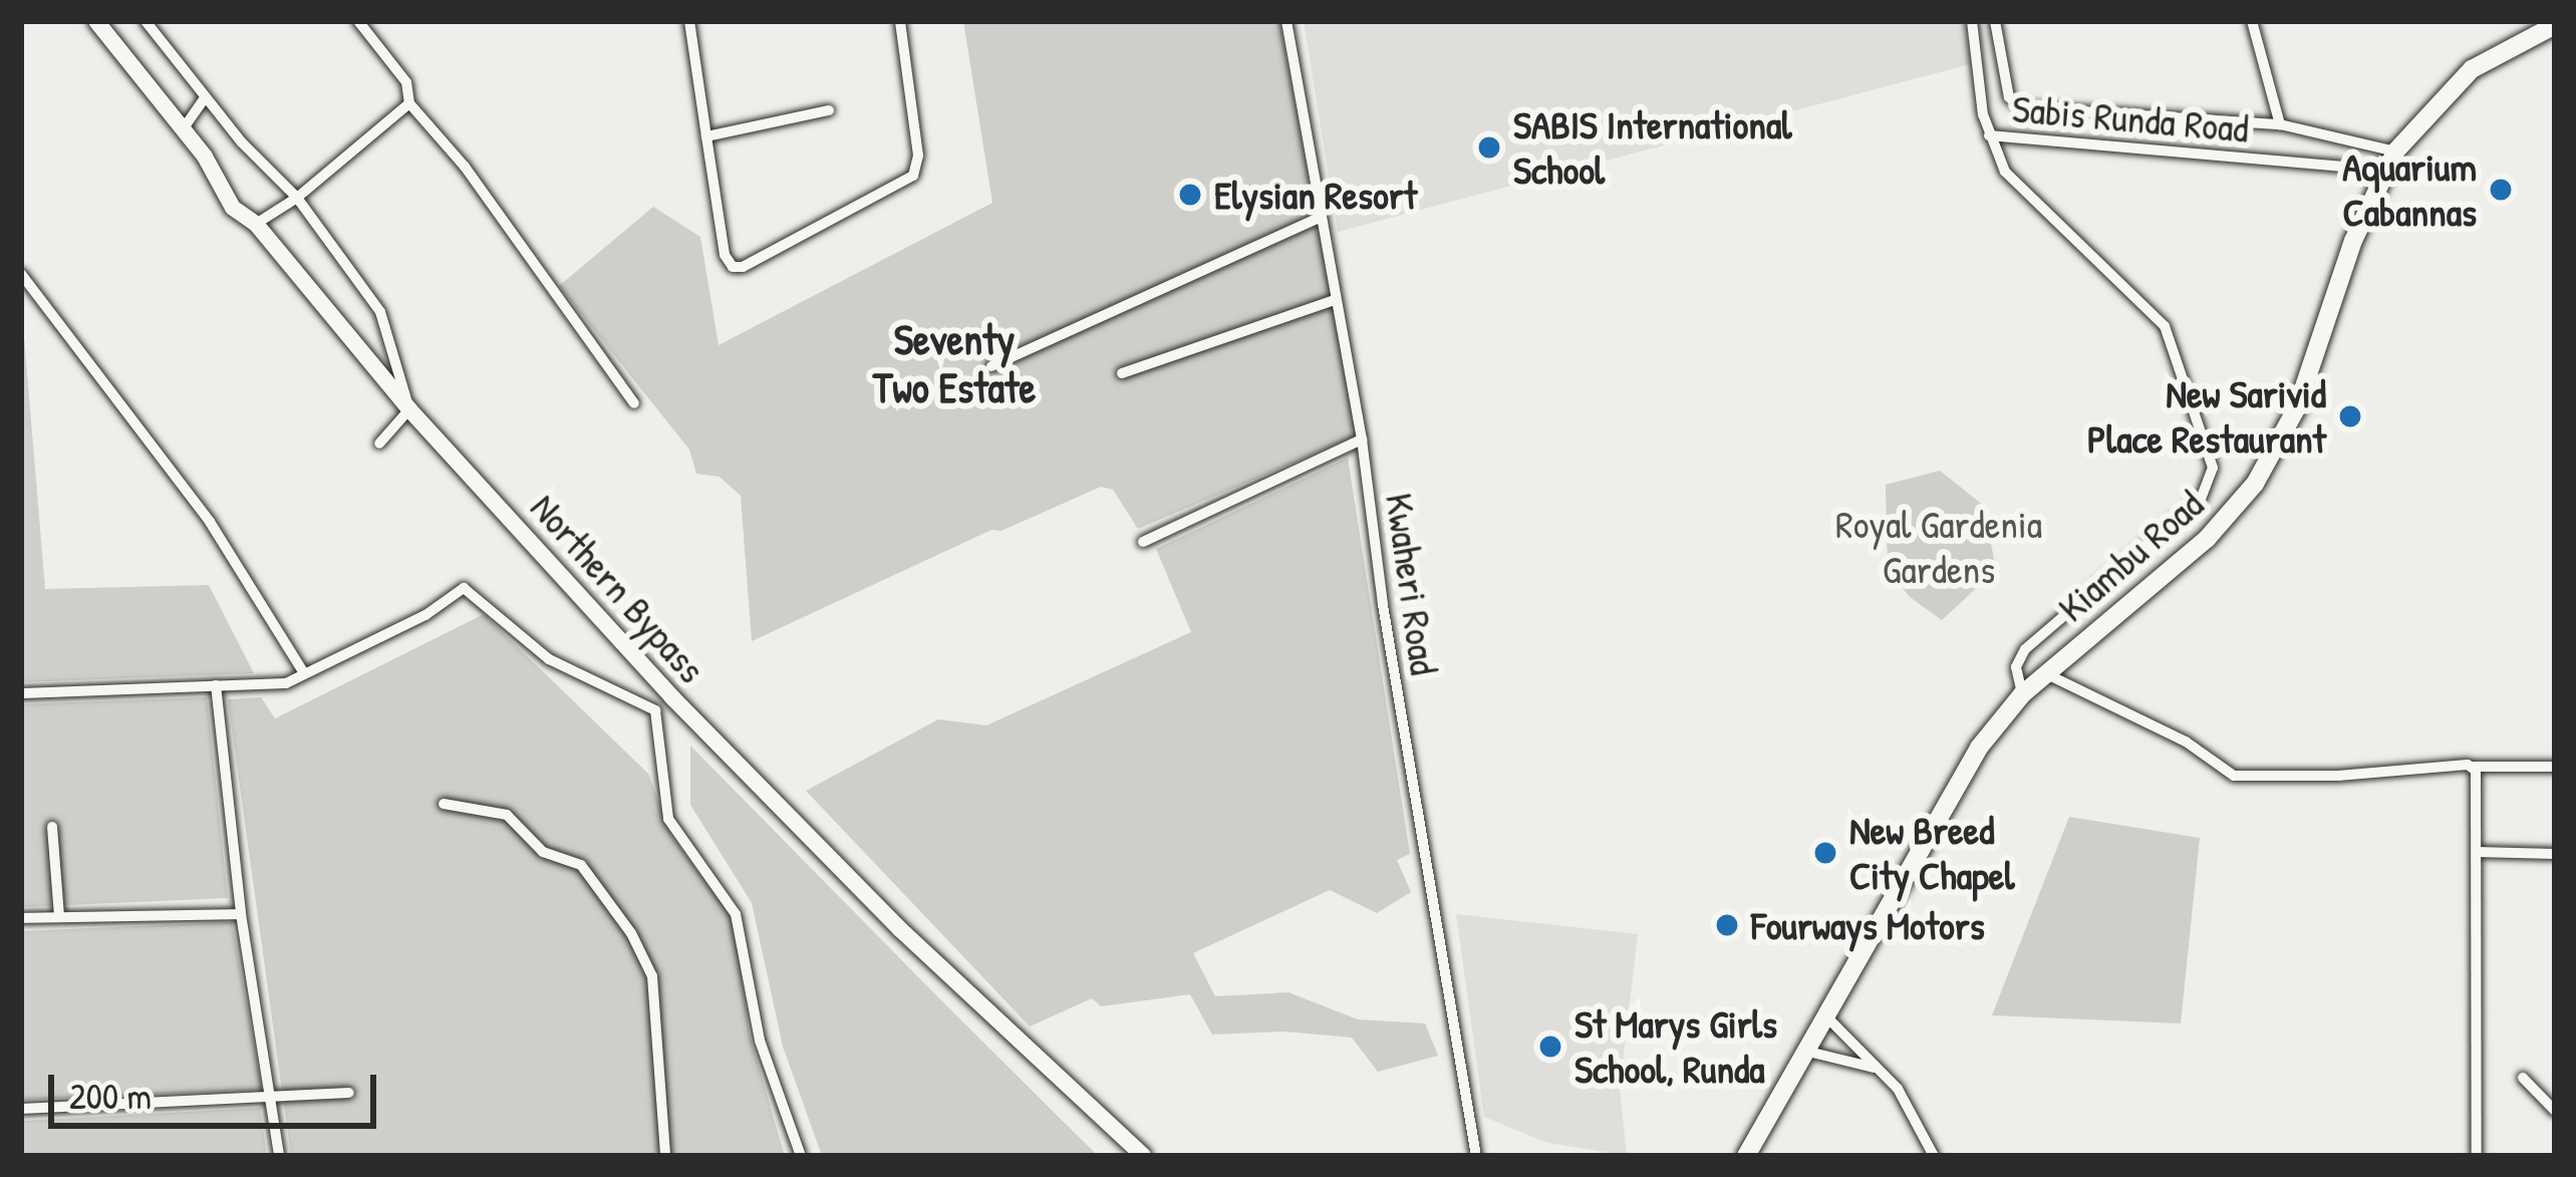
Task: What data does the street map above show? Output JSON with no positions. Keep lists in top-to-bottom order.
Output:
{
  "streets": {
    "highway": ["Kiambu Road"],
    "main road": ["Northern Bypass"],
    "street": ["Sabis Runda Road", "Kwaheri Road"]
  },
  "crossings": [
    ["Sabis Runda Road", "Kiambu Road"]
  ],
  "districts": ["Seventy Two Estate"],
  "parks": ["Royal Gardenia Gardens"],
  "places": [
    "SABIS International School",
    "Aquarium Cabannas",
    "Elysian Resort",
    "New Sarivid Place Restaurant",
    "New Breed City Chapel",
    "Fourways Motors",
    "St Marys Girls School, Runda"
  ],
  "scale_bar": "200 m"
}
